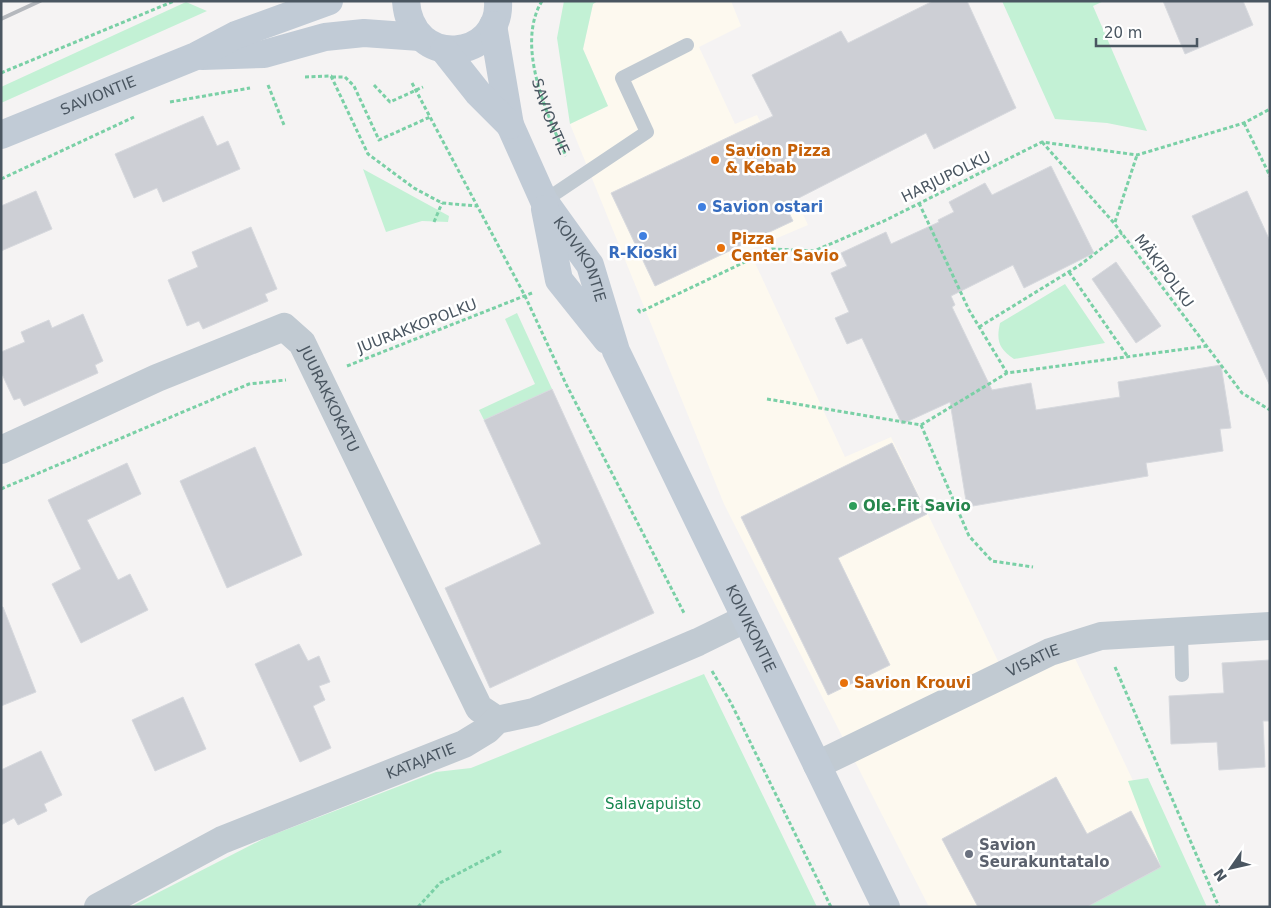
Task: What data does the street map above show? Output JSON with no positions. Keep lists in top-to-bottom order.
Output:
{
  "streets": {
    "main road": ["SAVIONTIE", "KOIVIKONTIE"],
    "street": ["JUURAKKOKATU", "VISATIE", "KATAJATIE"],
    "path": ["HARJUPOLKU", "MÄKIPOLKU", "JUURAKKOPOLKU"]
  },
  "crossings": [
    ["HARJUPOLKU", "MÄKIPOLKU"],
    ["KOIVIKONTIE", "VISATIE"],
    ["KOIVIKONTIE", "KATAJATIE"],
    ["JUURAKKOPOLKU", "JUURAKKOKATU"],
    ["JUURAKKOKATU", "KATAJATIE"]
  ],
  "parks": ["Salavapuisto"],
  "places": [
    "Savion Pizza & Kebab",
    "Savion ostari",
    "R-Kioski",
    "Pizza Center Savio",
    "Ole.Fit Savio",
    "Savion Krouvi",
    "Savion Seurakuntatalo"
  ],
  "scale_bar": "20 m",
  "north": "bottom left"
}
